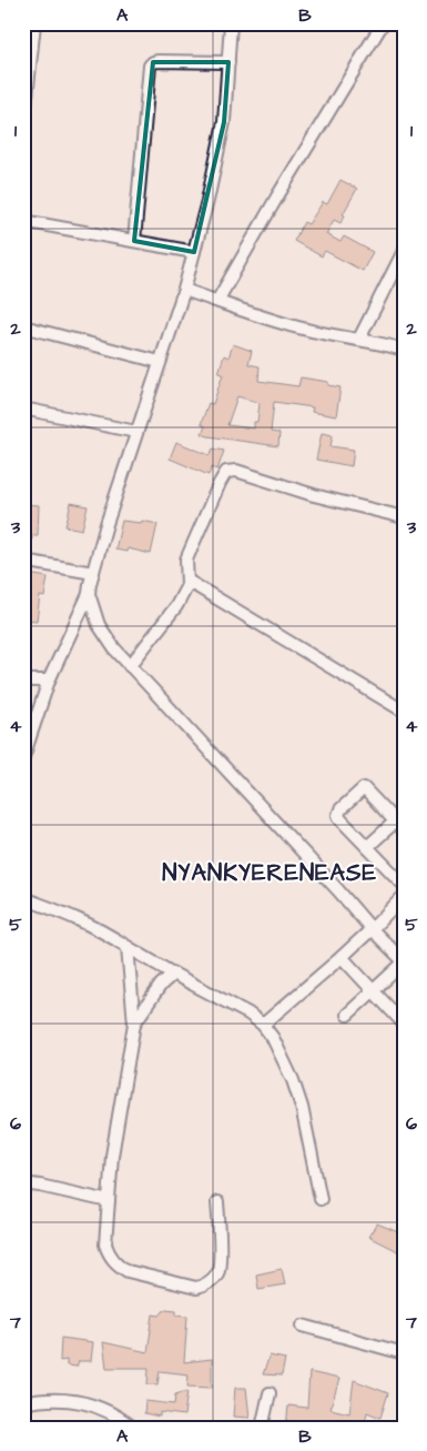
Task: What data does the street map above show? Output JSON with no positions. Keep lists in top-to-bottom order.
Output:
{
  "districts": ["NYANKYERENEASE"],
  "grid": {
    "columns": ["A", "B"],
    "rows": [
      "1",
      "2",
      "3",
      "4",
      "5",
      "6",
      "7"
    ]
  }
}
